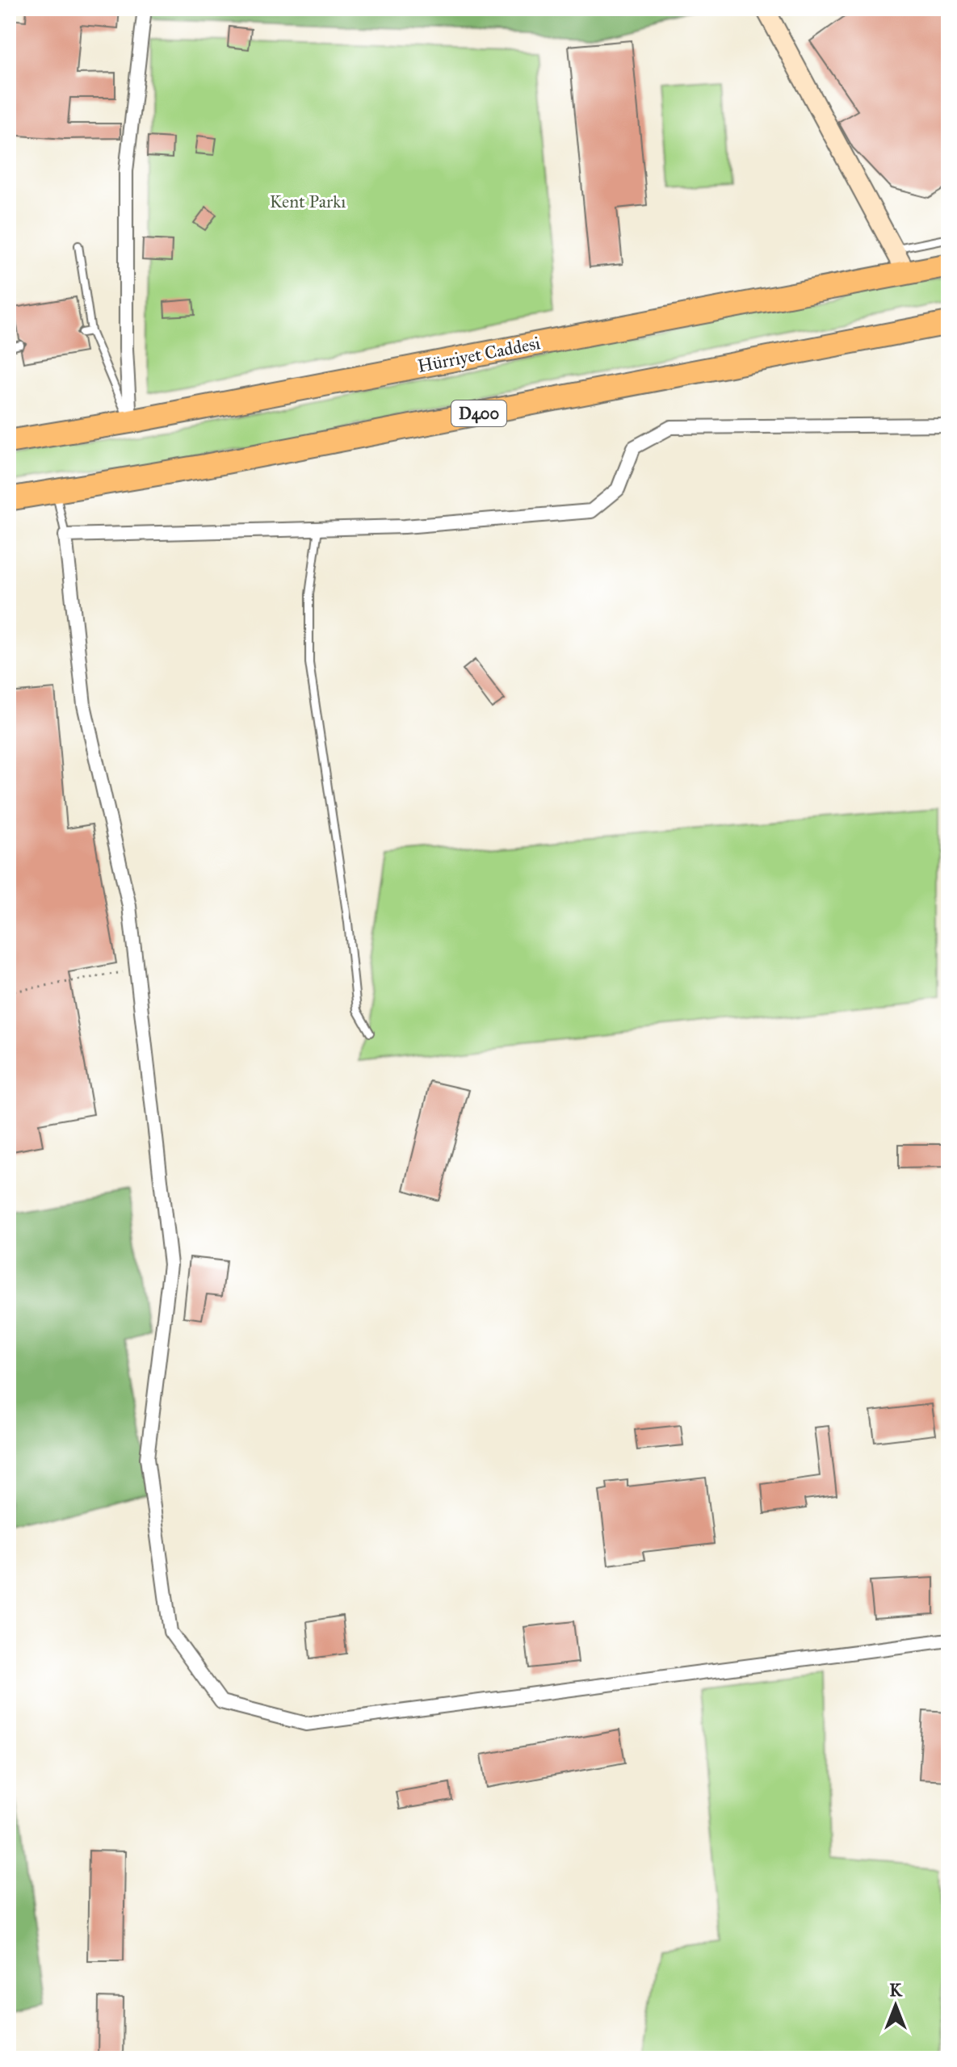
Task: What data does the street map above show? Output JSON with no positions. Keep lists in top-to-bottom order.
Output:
{
  "streets": {
    "highway": ["Hürriyet Caddesi", "D400"]
  },
  "parks": ["Kent Parkı"],
  "north": "top"
}
